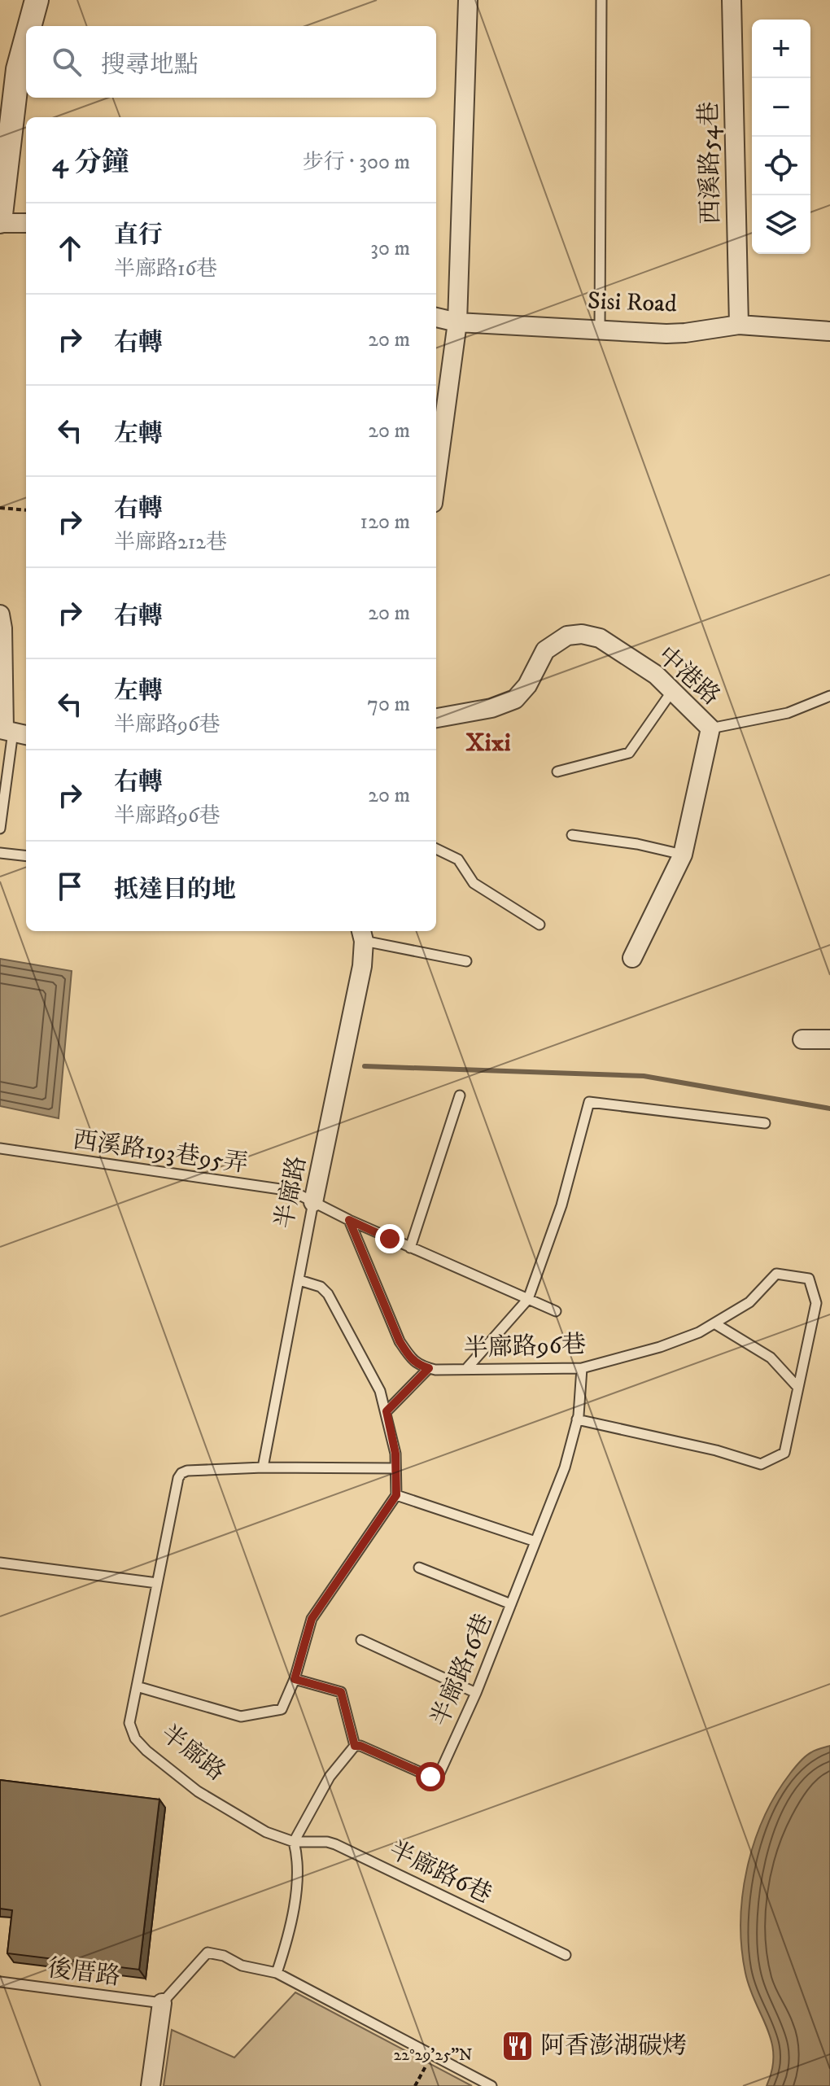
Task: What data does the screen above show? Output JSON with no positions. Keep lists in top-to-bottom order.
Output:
{
  "streets": {
    "street": [
      "西溪路54巷",
      "Sisi Road",
      "中港路",
      "半廍路"
    ],
    "lane": [
      "西溪路193巷95弄",
      "半廍路96巷",
      "半廍路16巷",
      "半廍路6巷",
      "後厝路"
    ]
  },
  "crossings": [
    ["西溪路54巷", "Sisi Road"],
    ["西溪路193巷95弄", "半廍路"],
    ["西溪路193巷95弄", "半廍路96巷"],
    ["半廍路", "半廍路96巷"],
    ["半廍路", "半廍路6巷"],
    ["半廍路96巷", "半廍路16巷"]
  ],
  "districts": ["Xixi"],
  "places": {
    "restaurant": ["阿香澎湖碳烤"]
  },
  "page": {
    "map_buttons": ["+", "−"],
    "search": "搜尋地點",
    "heading": ["4 分鐘", "步行 · 300 m"],
    "list": [
      ["直行", "半廍路16巷", "30 m"],
      ["右轉", "20 m"],
      ["左轉", "20 m"],
      ["右轉", "半廍路212巷", "120 m"],
      ["右轉", "20 m"],
      ["左轉", "半廍路96巷", "70 m"],
      ["右轉", "半廍路96巷", "20 m"],
      "抵達目的地"
    ]
  },
  "coordinates": ["22°29'25\"N"]
}
